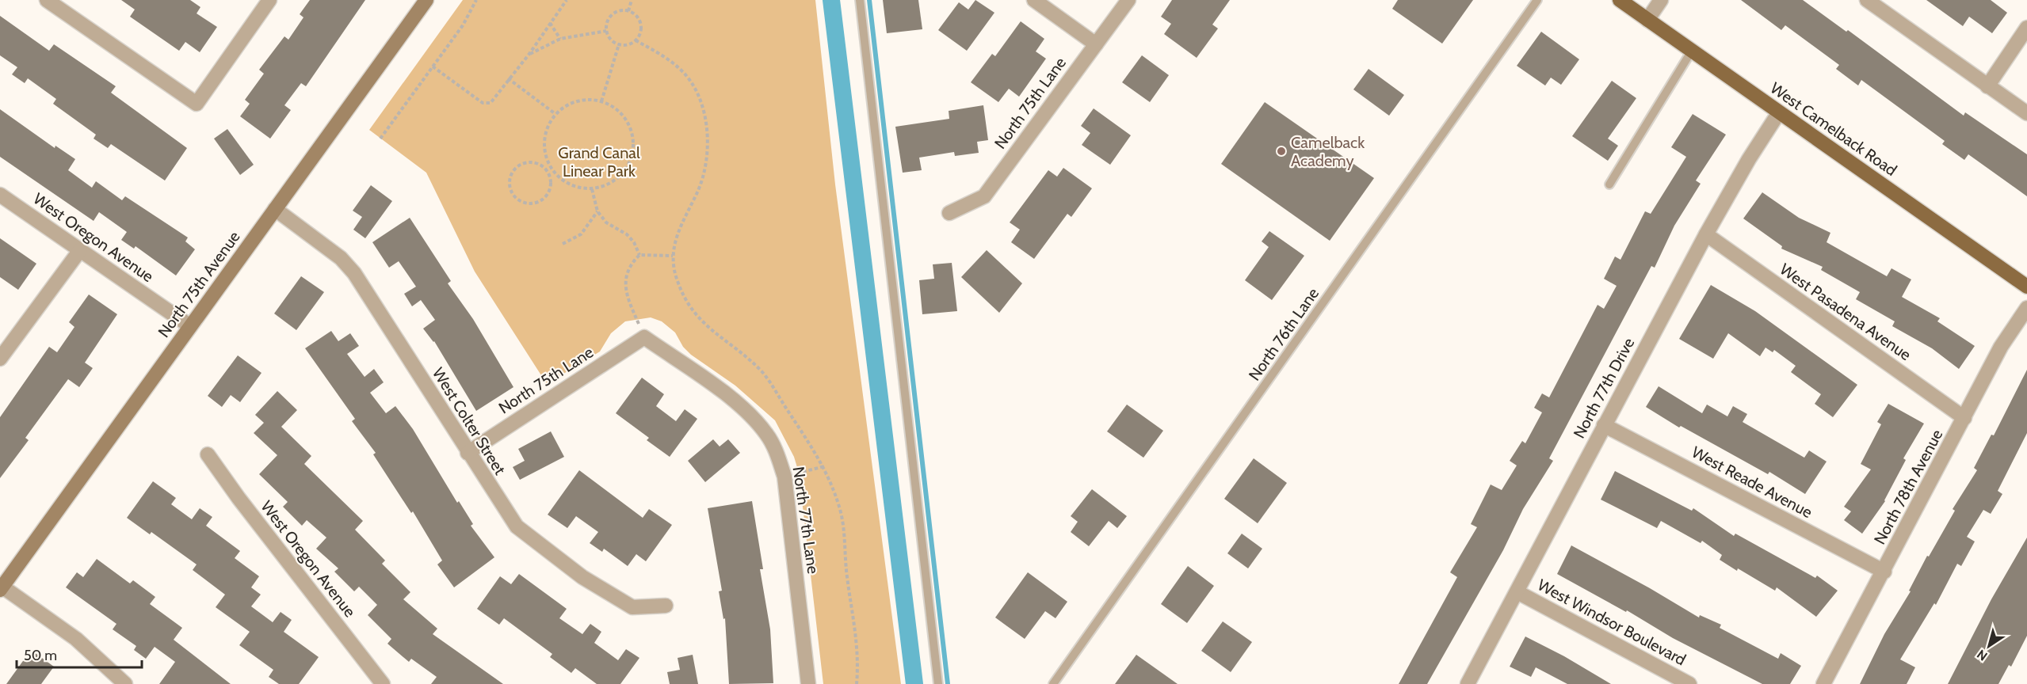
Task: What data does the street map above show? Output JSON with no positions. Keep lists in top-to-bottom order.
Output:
{
  "streets": {
    "main road": ["West Camelback Road", "North 75th Avenue"],
    "street": [
      "North 75th Lane",
      "West Oregon Avenue",
      "West Pasadena Avenue",
      "North 77th Drive",
      "West Colter Street",
      "West Reade Avenue",
      "North 78th Avenue",
      "North 77th Lane",
      "West Windsor Boulevard"
    ],
    "lane": ["North 76th Lane"]
  },
  "crossings": [
    ["North 75th Lane", "West Colter Street"],
    ["North 75th Lane", "North 77th Lane"],
    ["West Camelback Road", "North 77th Drive"],
    ["West Oregon Avenue", "North 75th Avenue"],
    ["North 75th Avenue", "West Colter Street"],
    ["West Pasadena Avenue", "North 77th Drive"],
    ["West Pasadena Avenue", "North 78th Avenue"],
    ["North 77th Drive", "West Reade Avenue"],
    ["North 77th Drive", "West Windsor Boulevard"],
    ["West Reade Avenue", "North 78th Avenue"]
  ],
  "parks": ["Grand Canal Linear Park"],
  "places": ["Camelback Academy"],
  "scale_bar": "50 m",
  "north": "bottom left"
}
